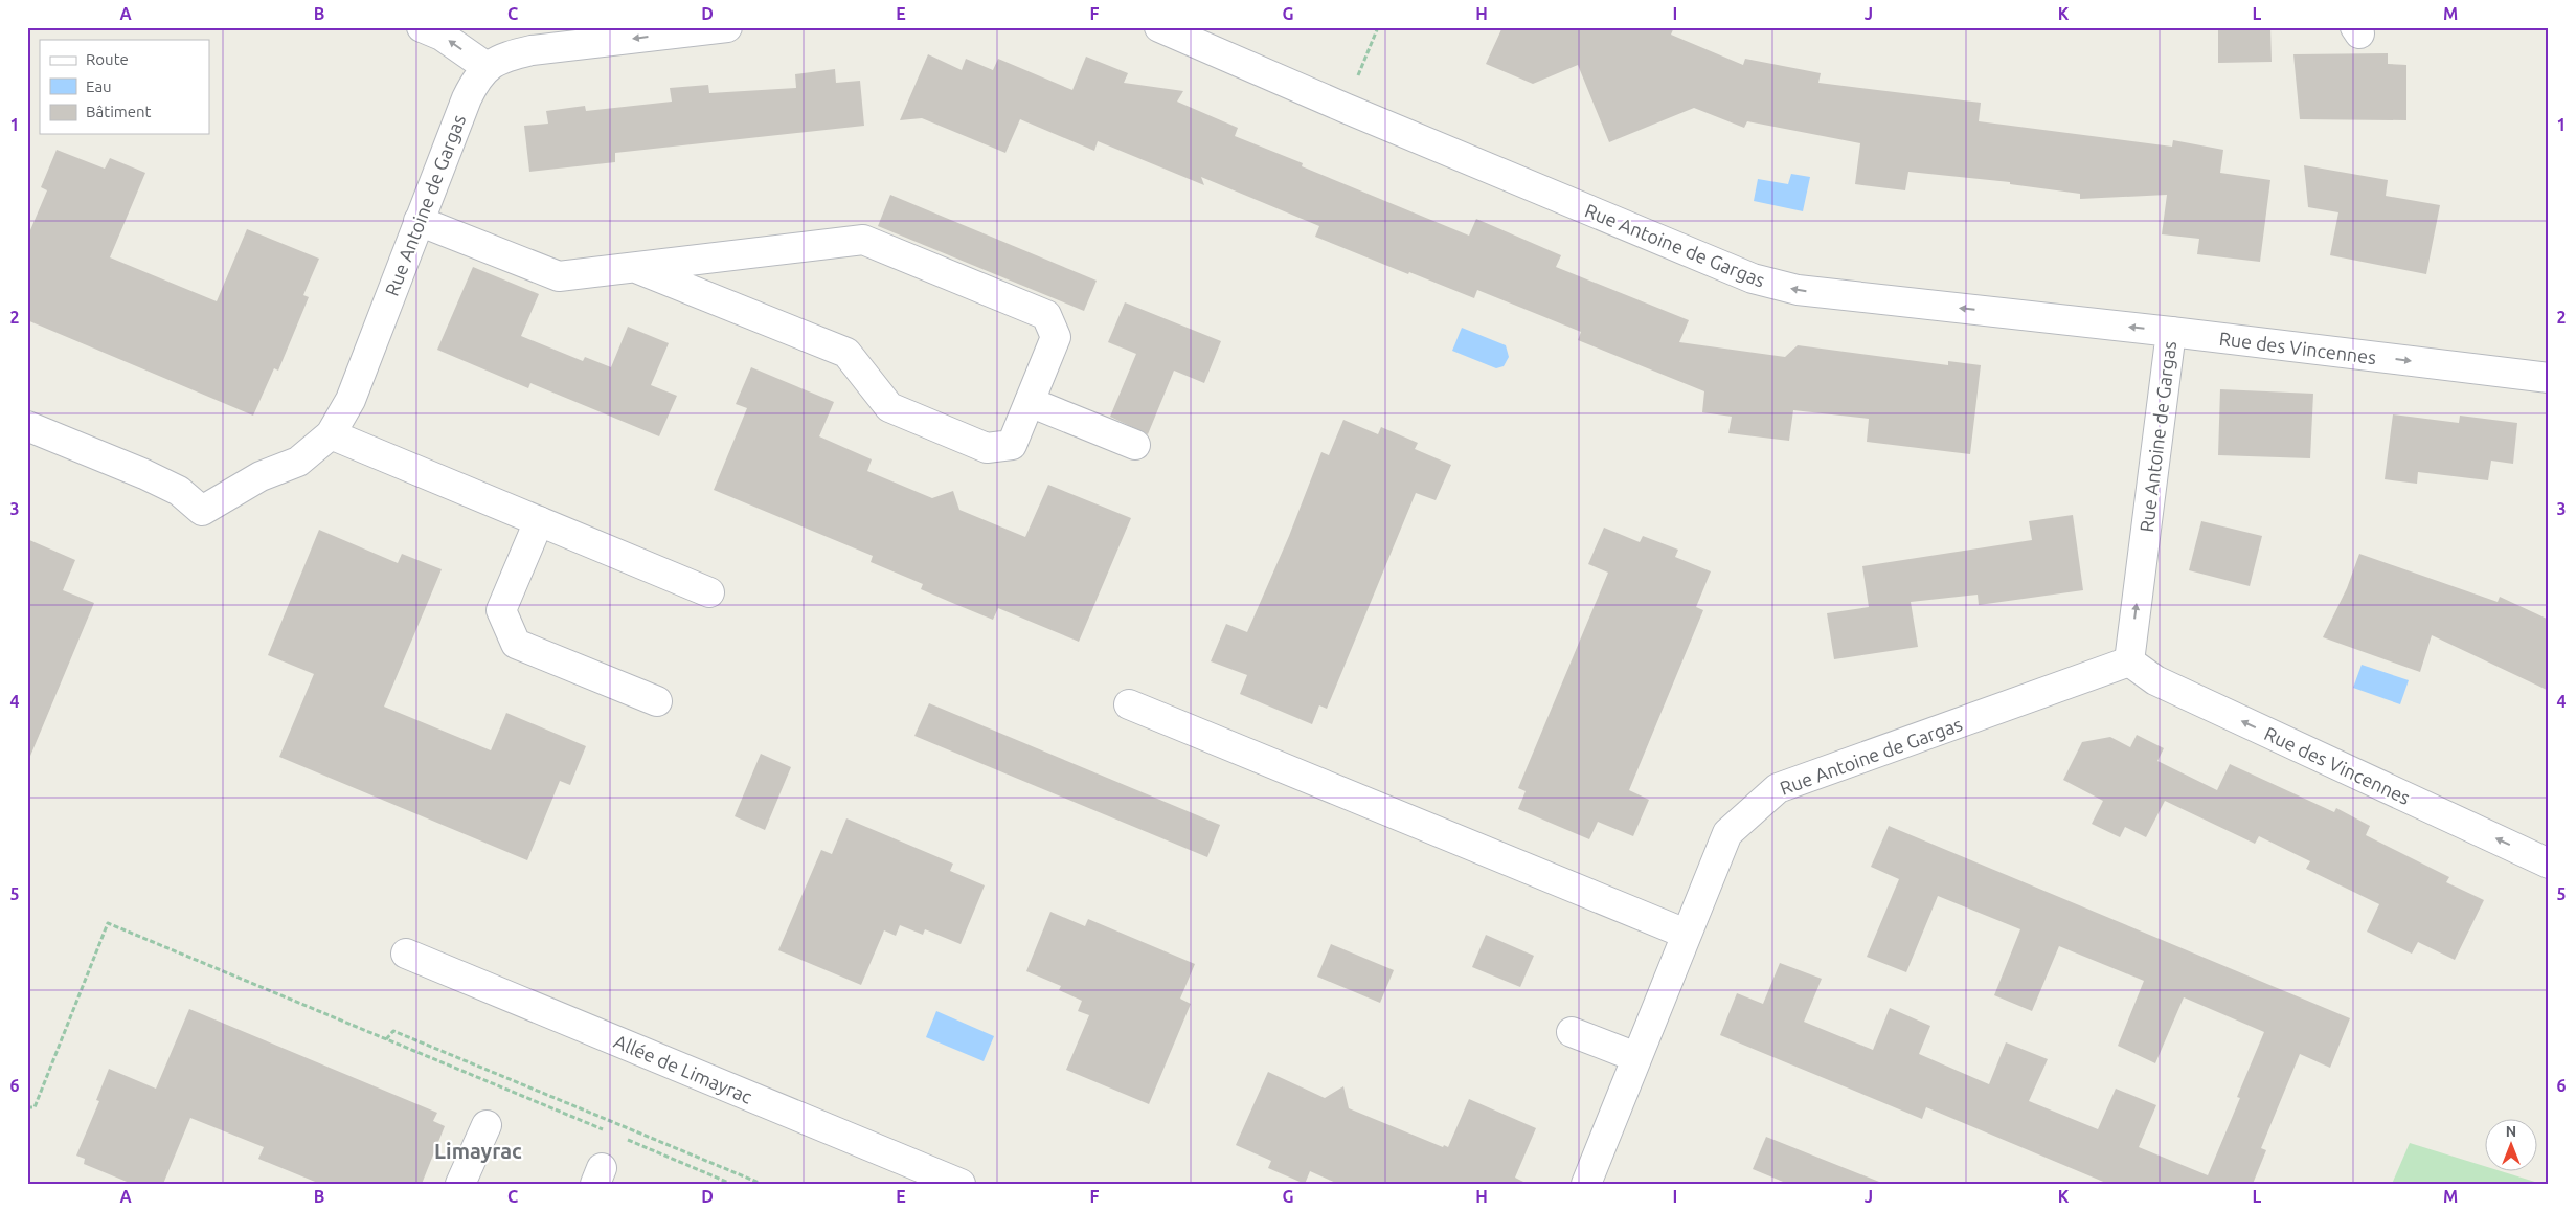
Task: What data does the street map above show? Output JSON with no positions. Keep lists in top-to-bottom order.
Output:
{
  "streets": {
    "street": ["Rue Antoine de Gargas", "Rue des Vincennes", "Allée de Limayrac"]
  },
  "crossings": [
    ["Rue Antoine de Gargas", "Rue des Vincennes"]
  ],
  "districts": ["Limayrac"],
  "legend": ["Route", "Eau", "Bâtiment"],
  "north": "top",
  "grid": {
    "columns": [
      "A",
      "B",
      "C",
      "D",
      "E",
      "F",
      "G",
      "H",
      "I",
      "J",
      "K",
      "L",
      "M"
    ],
    "rows": [
      "1",
      "2",
      "3",
      "4",
      "5",
      "6"
    ]
  }
}
